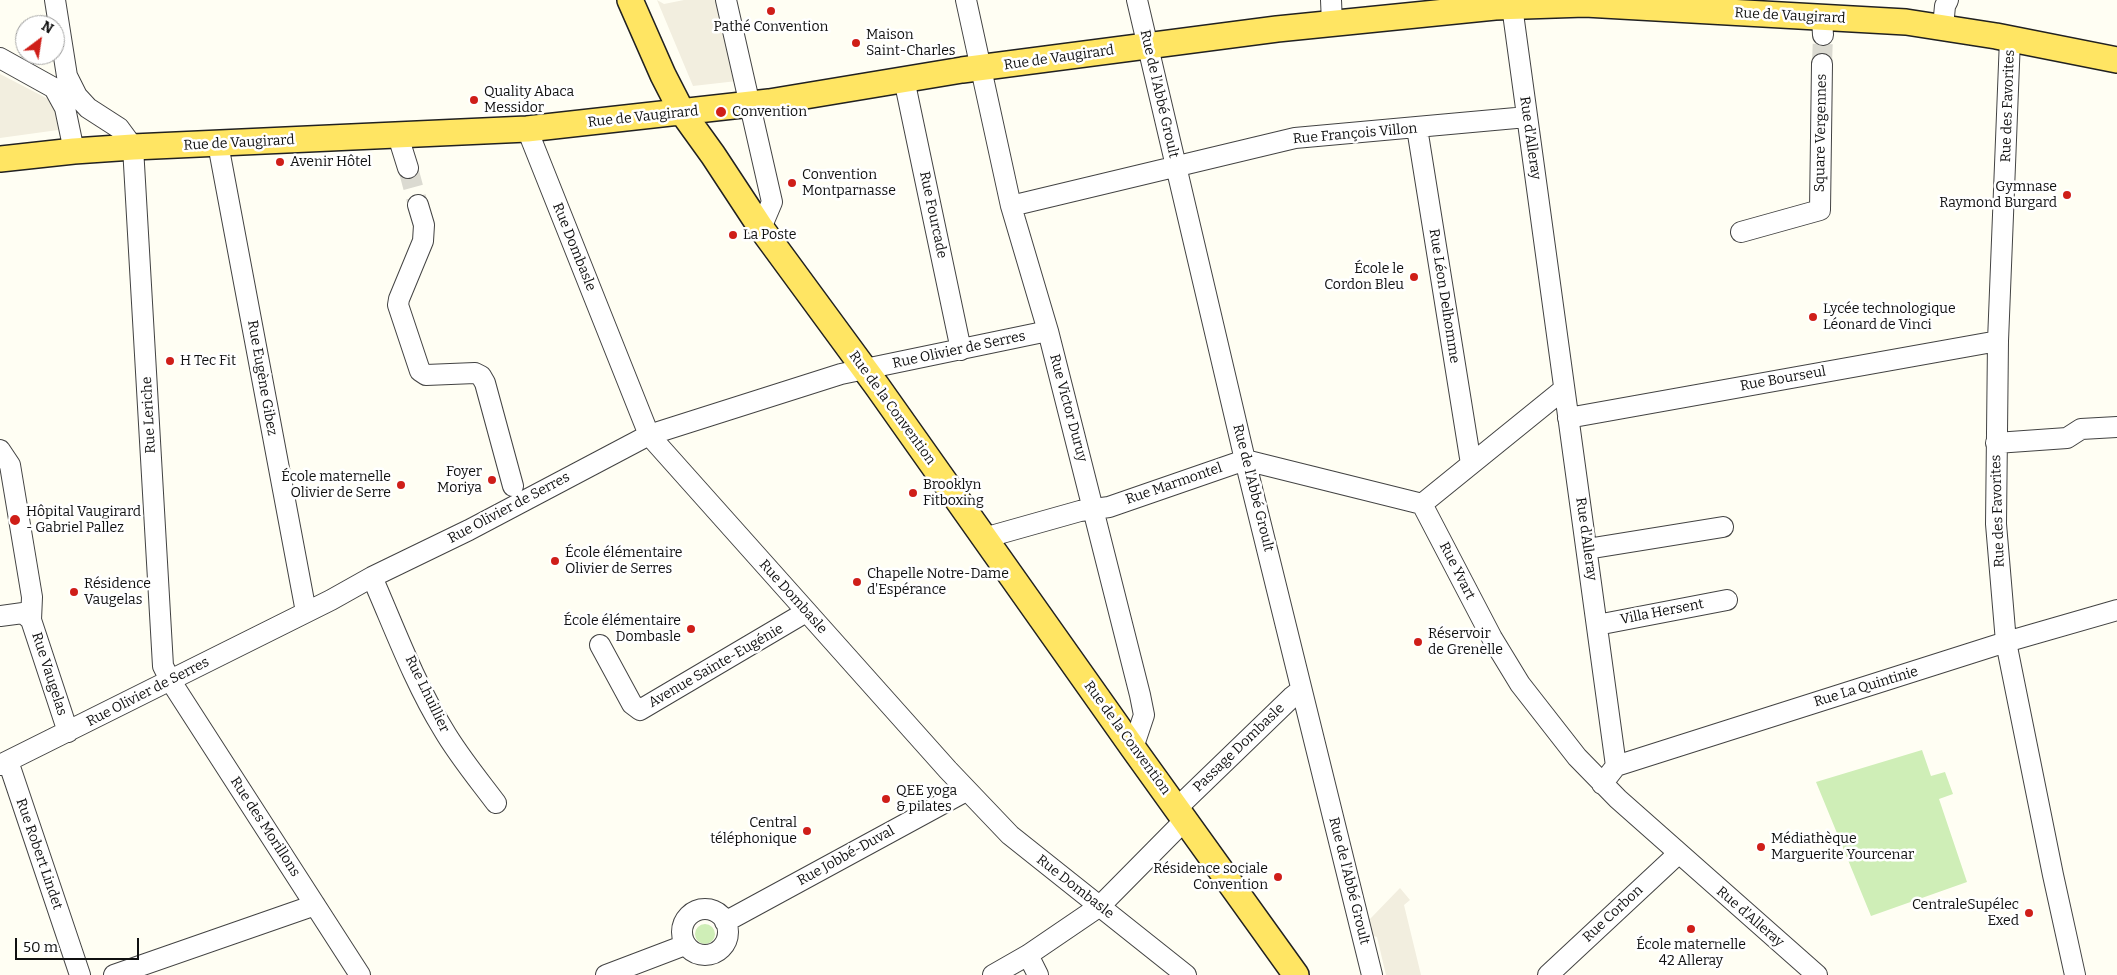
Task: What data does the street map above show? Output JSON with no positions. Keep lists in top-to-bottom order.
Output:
{
  "streets": {
    "main road": ["Rue de Vaugirard", "Rue de la Convention"],
    "street": [
      "Rue de l'Abbé Groult",
      "Rue des Favorites",
      "Square Vergennes",
      "Rue François Villon",
      "Rue d'Alleray",
      "Rue Fourcade",
      "Rue Dombasle",
      "Rue Léon Delhomme",
      "Rue Olivier de Serres",
      "Rue Eugène Gibez",
      "Rue Bourseul",
      "Rue Victor Duruy",
      "Rue Leriche",
      "Rue Marmontel",
      "Rue Yvart",
      "Villa Hersent",
      "Avenue Sainte-Eugénie",
      "Rue Vaugelas",
      "Rue La Quintinie",
      "Rue Lhuillier",
      "Passage Dombasle",
      "Rue des Morillons",
      "Rue Robert Lindet",
      "Rue Jobbé-Duval",
      "Rue Corbon"
    ]
  },
  "crossings": [
    ["Rue de Vaugirard", "Rue de l'Abbé Groult"],
    ["Rue de Vaugirard", "Rue des Favorites"],
    ["Rue de Vaugirard", "Rue d'Alleray"],
    ["Rue de Vaugirard", "Rue Fourcade"],
    ["Rue de Vaugirard", "Rue Dombasle"],
    ["Rue de Vaugirard", "Rue Eugène Gibez"],
    ["Rue de Vaugirard", "Rue de la Convention"],
    ["Rue de Vaugirard", "Rue Victor Duruy"],
    ["Rue de Vaugirard", "Rue Leriche"],
    ["Rue de l'Abbé Groult", "Rue François Villon"],
    ["Rue de l'Abbé Groult", "Rue Marmontel"],
    ["Rue de l'Abbé Groult", "Passage Dombasle"],
    ["Rue des Favorites", "Rue Bourseul"],
    ["Rue des Favorites", "Rue La Quintinie"],
    ["Rue François Villon", "Rue d'Alleray"],
    ["Rue François Villon", "Rue Léon Delhomme"],
    ["Rue François Villon", "Rue Victor Duruy"],
    ["Rue d'Alleray", "Rue Bourseul"],
    ["Rue d'Alleray", "Rue Yvart"],
    ["Rue d'Alleray", "Villa Hersent"],
    ["Rue d'Alleray", "Rue La Quintinie"],
    ["Rue d'Alleray", "Rue Corbon"],
    ["Rue Fourcade", "Rue Olivier de Serres"],
    ["Rue Dombasle", "Rue Olivier de Serres"],
    ["Rue Dombasle", "Avenue Sainte-Eugénie"],
    ["Rue Dombasle", "Passage Dombasle"],
    ["Rue Dombasle", "Rue Jobbé-Duval"],
    ["Rue Olivier de Serres", "Rue Eugène Gibez"],
    ["Rue Olivier de Serres", "Rue de la Convention"],
    ["Rue Olivier de Serres", "Rue Victor Duruy"],
    ["Rue Olivier de Serres", "Rue Leriche"],
    ["Rue Olivier de Serres", "Rue Vaugelas"],
    ["Rue Olivier de Serres", "Rue Lhuillier"],
    ["Rue Olivier de Serres", "Rue des Morillons"],
    ["Rue Olivier de Serres", "Rue Robert Lindet"],
    ["Rue de la Convention", "Rue Victor Duruy"],
    ["Rue de la Convention", "Rue Marmontel"],
    ["Rue de la Convention", "Passage Dombasle"],
    ["Rue Victor Duruy", "Rue Marmontel"],
    ["Rue Leriche", "Rue des Morillons"]
  ],
  "places": [
    "Pathé Convention",
    "Maison Saint-Charles",
    "Quality Abaca Messidor",
    "Convention",
    "Avenir Hôtel",
    "Convention Montparnasse",
    "Gymnase Raymond Burgard",
    "La Poste",
    "École le Cordon Bleu",
    "Lycée technologique Léonard de Vinci",
    "H Tec Fit",
    "Foyer Moriya",
    "École maternelle Olivier de Serre",
    "Brooklyn Fitboxing",
    "Hôpital Vaugirard - Gabriel Pallez",
    "École élémentaire Olivier de Serres",
    "Chapelle Notre-Dame d'Espérance",
    "Résidence Vaugelas",
    "École élémentaire Dombasle",
    "Réservoir de Grenelle",
    "QEE yoga & pilates",
    "Central téléphonique",
    "Médiathèque Marguerite Yourcenar",
    "Résidence sociale Convention",
    "CentraleSupélec Exed",
    "École maternelle 42 Alleray"
  ],
  "scale_bar": "50 m",
  "north": "top right"
}
